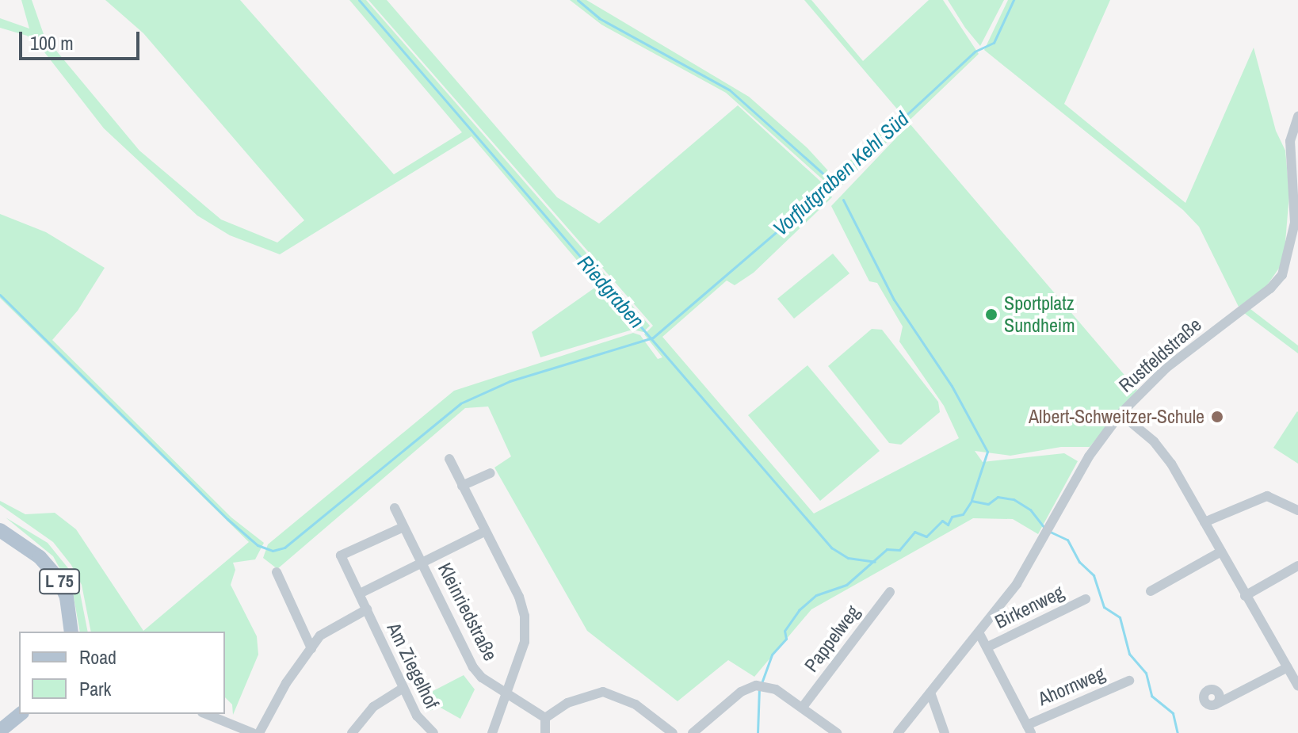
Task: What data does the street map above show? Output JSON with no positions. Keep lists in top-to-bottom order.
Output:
{
  "streets": {
    "main road": ["L 75"],
    "street": [
      "Rustfeldstraße",
      "Birkenweg",
      "Kleinriedstraße",
      "Pappelweg",
      "Am Ziegelhof",
      "Ahornweg"
    ]
  },
  "crossings": [
    ["Kleinriedstraße", "Am Ziegelhof"]
  ],
  "water": ["Vorflutgraben Kehl Süd", "Riedgraben"],
  "places": ["Sportplatz Sundheim", "Albert-Schweitzer-Schule"],
  "legend": ["Road", "Park"],
  "scale_bar": "100 m"
}
